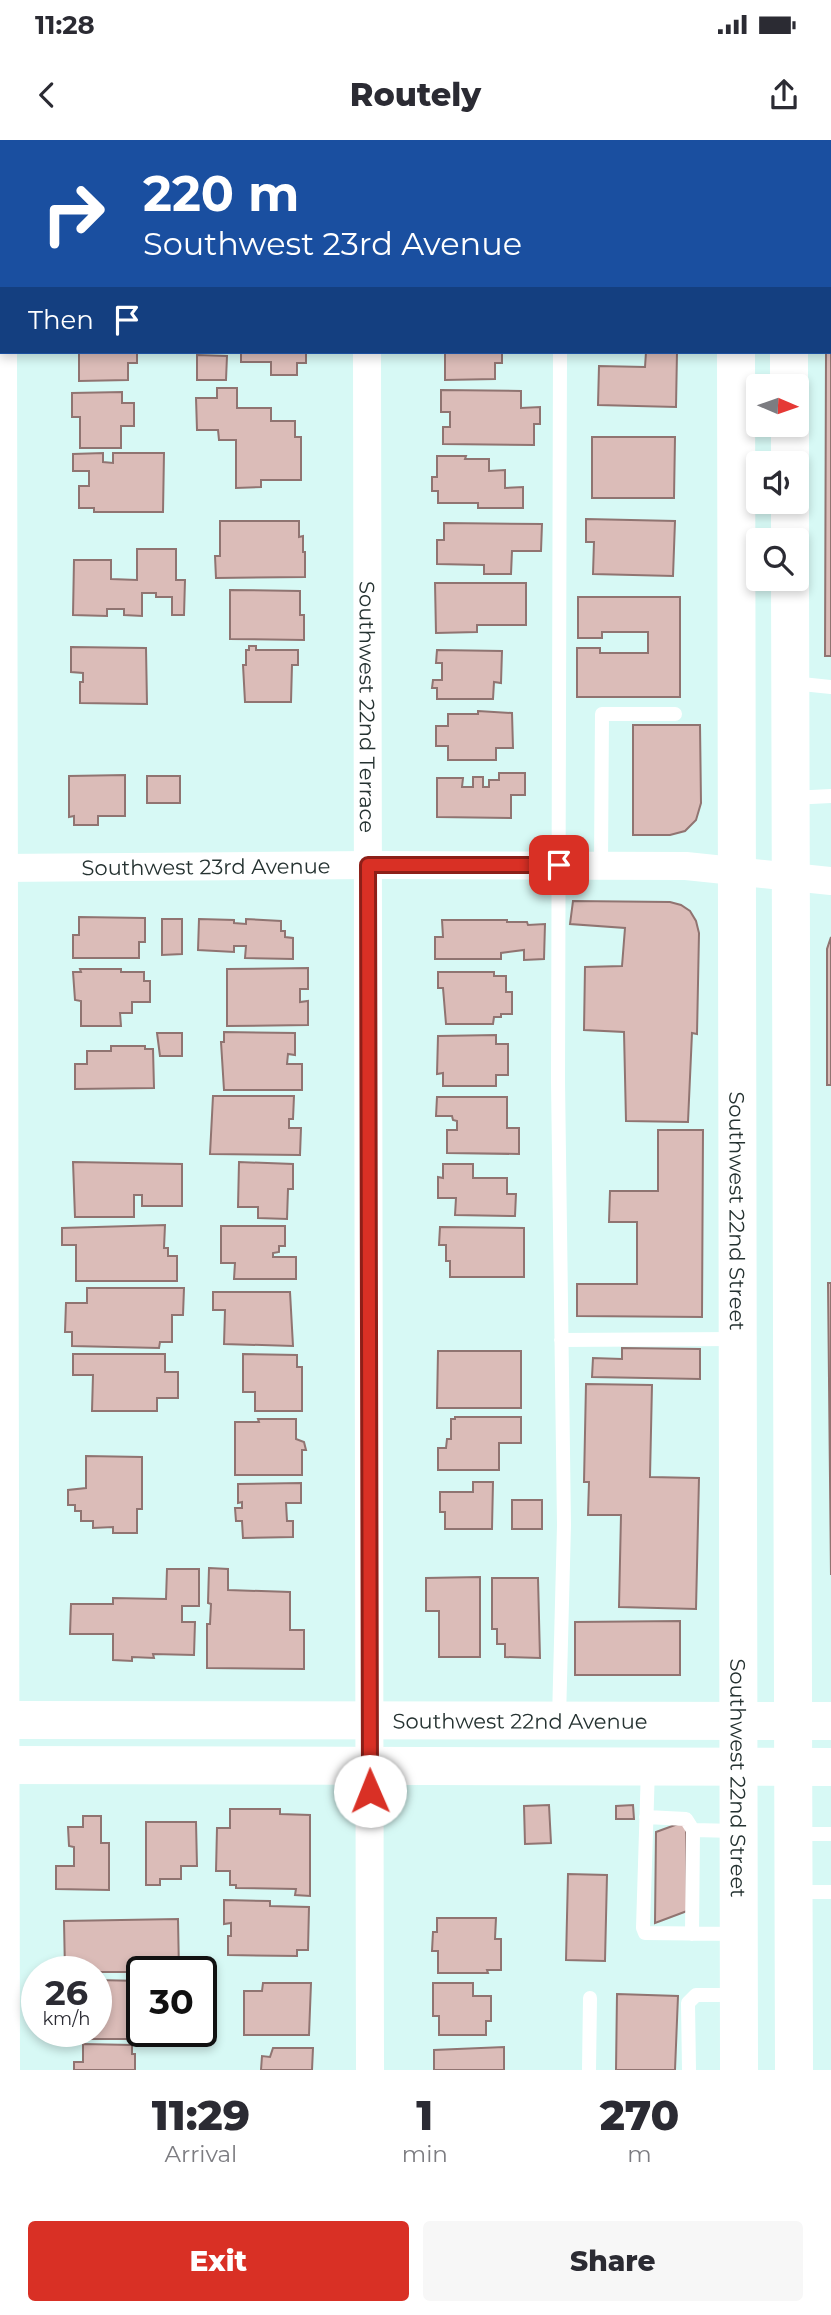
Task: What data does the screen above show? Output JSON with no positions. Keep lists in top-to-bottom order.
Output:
{
  "streets": {
    "main road": ["Southwest 22nd Street", "Southwest 22nd Avenue"],
    "street": ["Southwest 22nd Terrace", "Southwest 23rd Avenue"]
  },
  "crossings": [
    ["Southwest 22nd Terrace", "Southwest 23rd Avenue"],
    ["Southwest 22nd Terrace", "Southwest 22nd Avenue"],
    ["Southwest 23rd Avenue", "Southwest 22nd Street"],
    ["Southwest 22nd Street", "Southwest 22nd Avenue"]
  ],
  "north": "right",
  "page": {
    "status": "11:28",
    "header": "Routely",
    "turn": ["220 m", "Southwest 23rd Avenue"],
    "then": "Then",
    "speed": "26 km/h",
    "limit": "30",
    "eta": [
      "11:29",
      "Arrival",
      "1",
      "min",
      "270",
      "m"
    ],
    "buttons": ["Exit", "Share"]
  }
}
